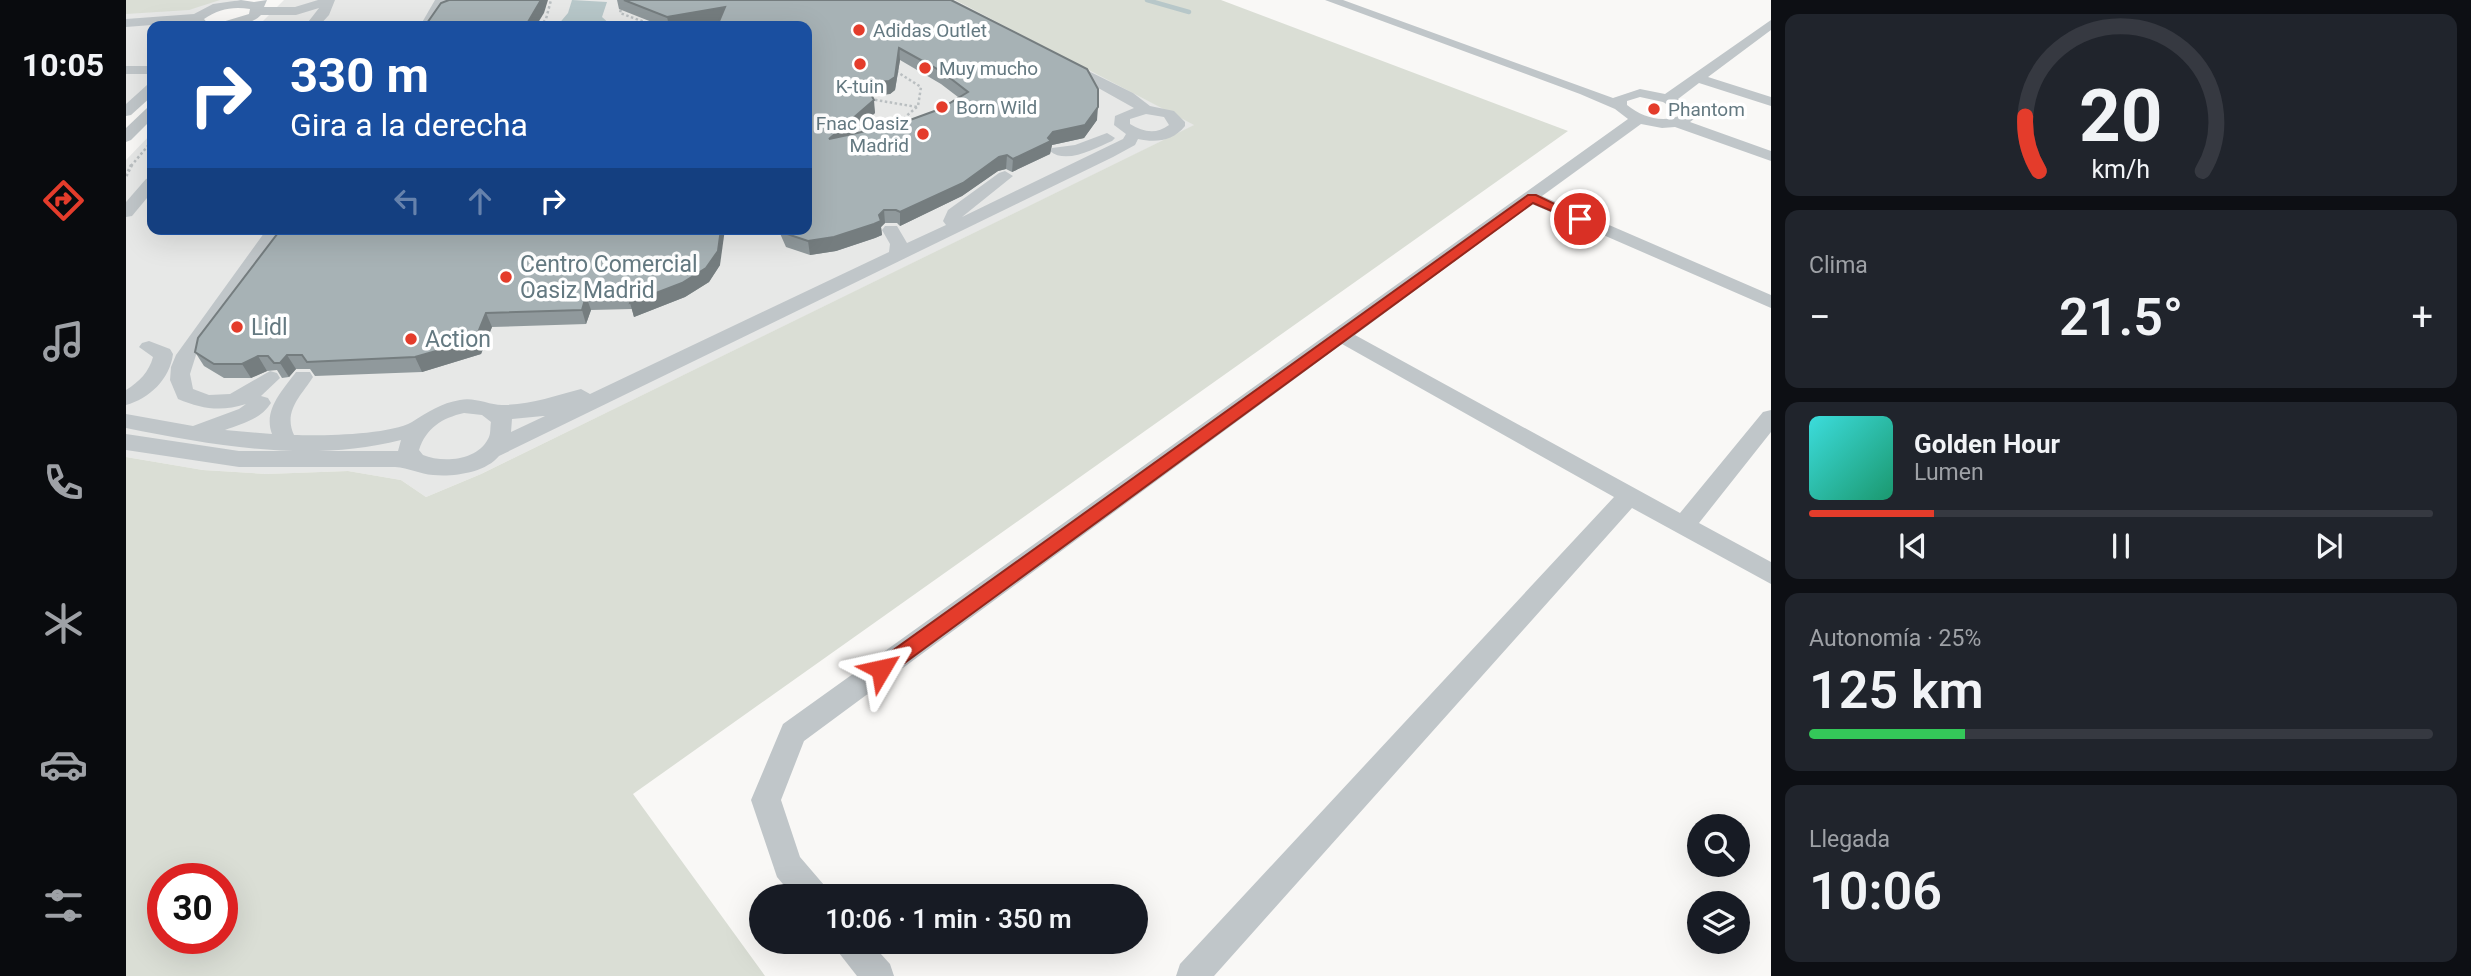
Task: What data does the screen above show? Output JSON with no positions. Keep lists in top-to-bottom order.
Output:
{
  "places": [
    "Adidas Outlet",
    "K-tuin",
    "Muy mucho",
    "Born Wild",
    "Phantom",
    "Fnac Oasiz Madrid",
    "Centro Comercial Oasiz Madrid",
    "Lidl",
    "Action"
  ],
  "page": {
    "tabs": "10:05",
    "turn": ["330 m", "Gira a la derecha"],
    "tile": [
      "Clima",
      ["Autonomía · 25%", "125 km"],
      ["Llegada", "10:06"]
    ],
    "heat": ["−", "21.5°", "+"],
    "song": ["Golden Hour", "Lumen"],
    "limit": "30",
    "trip": "10:06 · 1 min · 350 m",
    "gauge": ["20", "km/h"]
  }
}
